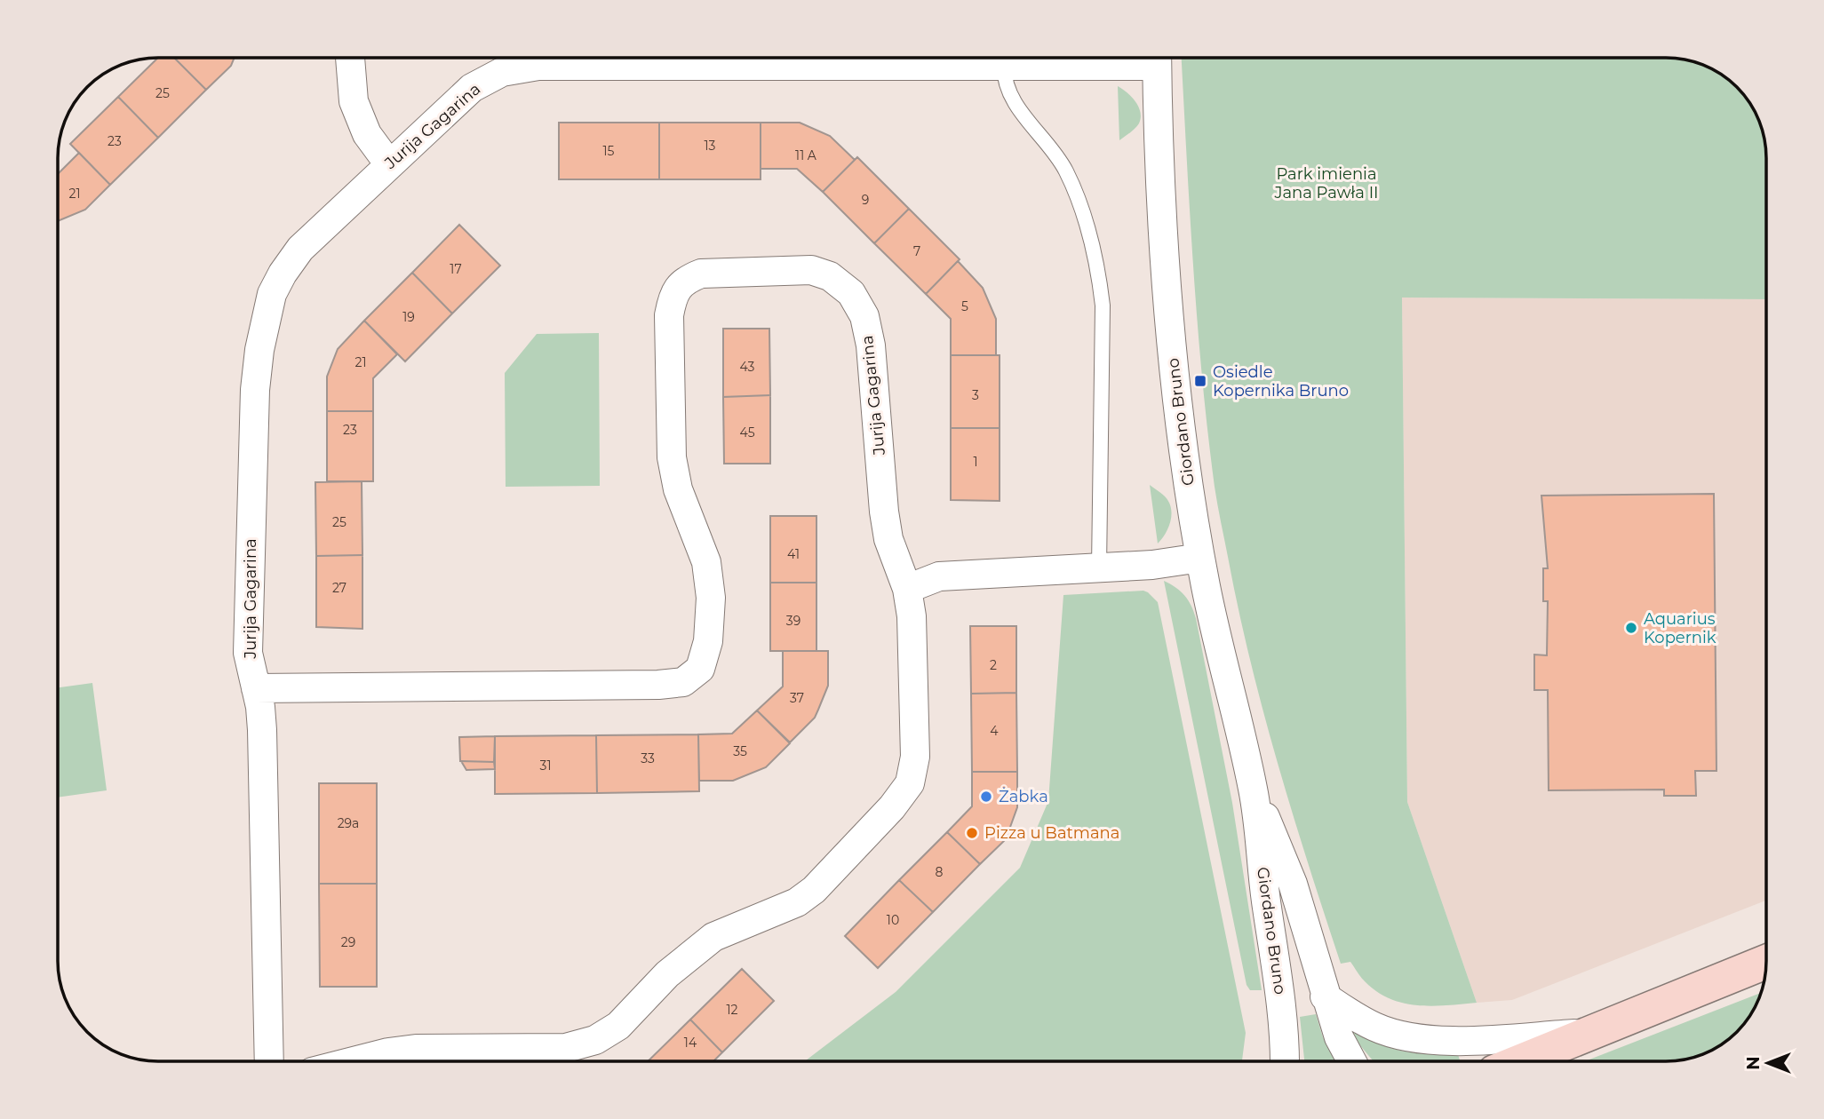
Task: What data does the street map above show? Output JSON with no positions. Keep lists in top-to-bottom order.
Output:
{
  "streets": {
    "street": ["Jurija Gagarina", "Giordano Bruno"]
  },
  "parks": ["Park imienia Jana Pawła II"],
  "places": {
    "transit": ["Osiedle Kopernika Bruno"],
    "other": ["Aquarius Kopernik", "Żabka", "Pizza u Batmana"]
  },
  "house_numbers": [
    "25",
    "23",
    "13",
    "15",
    "11 A",
    "21",
    "9",
    "7",
    "17",
    "5",
    "19",
    "21",
    "43",
    "3",
    "23",
    "45",
    "1",
    "25",
    "41",
    "27",
    "39",
    "2",
    "37",
    "4",
    "35",
    "33",
    "31",
    "29a",
    "8",
    "10",
    "29",
    "12",
    "14"
  ],
  "north": "left"
}
